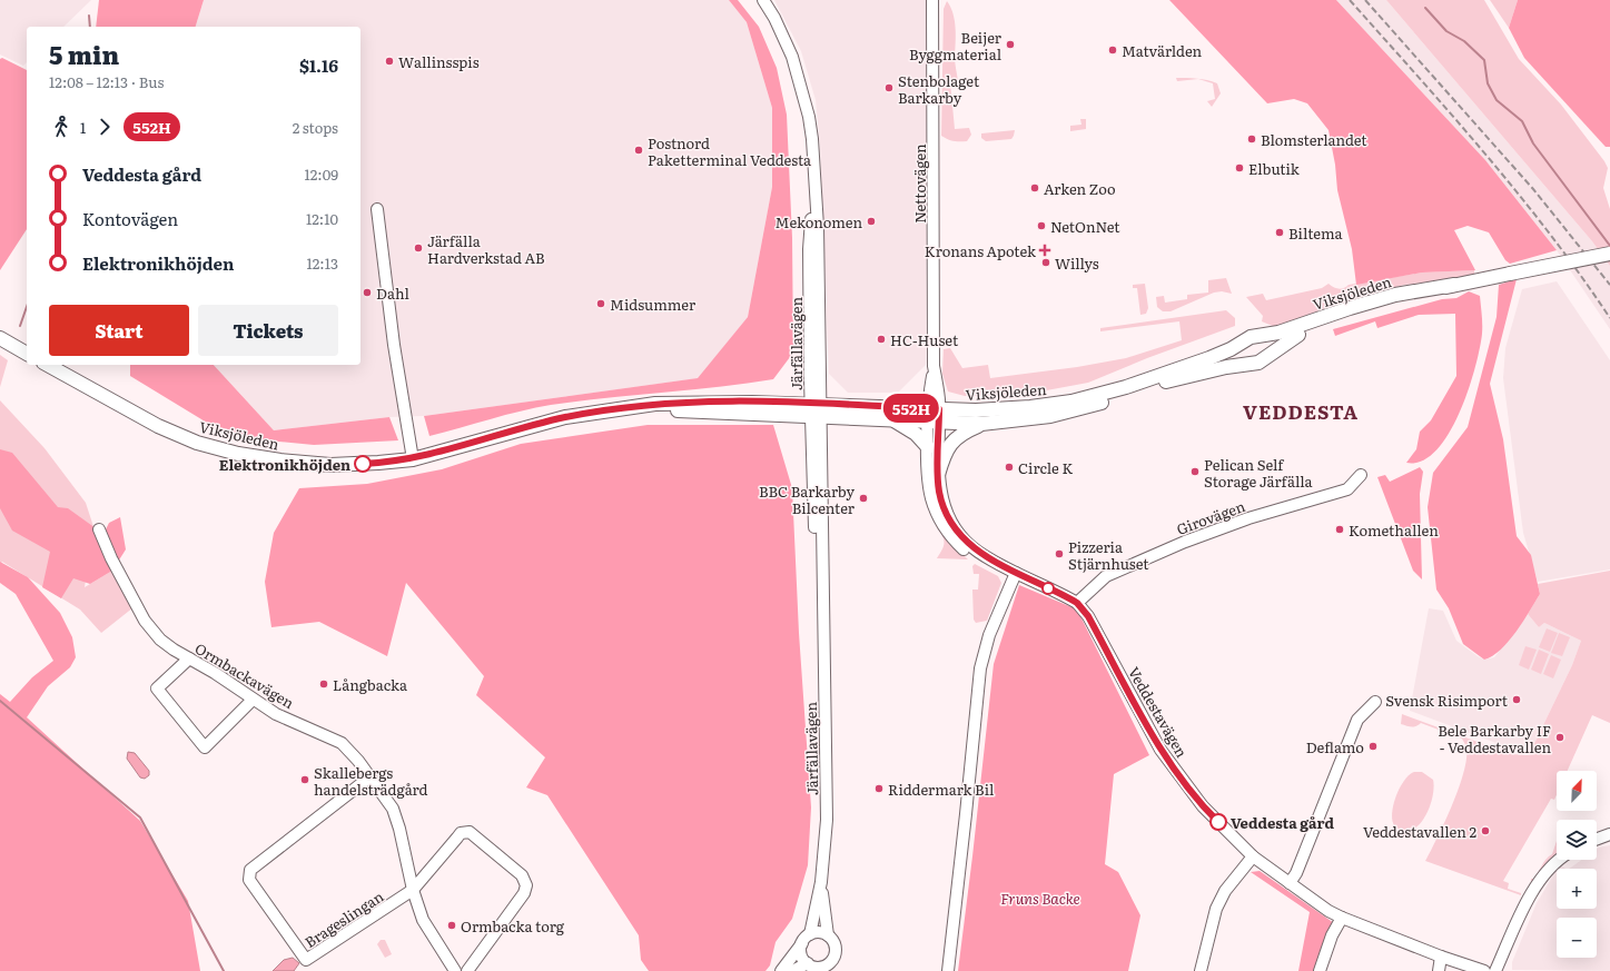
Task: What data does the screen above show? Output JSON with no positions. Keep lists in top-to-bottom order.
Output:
{
  "streets": {
    "main road": ["Viksjöleden"],
    "street": [
      "Nettovägen",
      "Järfällavägen",
      "Girovägen",
      "Ormbackavägen",
      "Veddestavägen",
      "Brageslingan"
    ]
  },
  "crossings": [
    ["Nettovägen", "Viksjöleden"],
    ["Nettovägen", "Veddestavägen"],
    ["Viksjöleden", "Järfällavägen"],
    ["Viksjöleden", "Veddestavägen"],
    ["Girovägen", "Veddestavägen"],
    ["Ormbackavägen", "Brageslingan"]
  ],
  "districts": ["VEDDESTA"],
  "parks": ["Fruns Backe"],
  "places": {
    "other": [
      "Beijer Byggmaterial",
      "Matvärlden",
      "Wallinsspis",
      "Stenbolaget Barkarby",
      "Blomsterlandet",
      "Postnord Paketterminal Veddesta",
      "Elbutik",
      "Arken Zoo",
      "Mekonomen",
      "NetOnNet",
      "Biltema",
      "Järfälla Hardverkstad AB",
      "Willys",
      "Dahl",
      "Midsummer",
      "HC-Huset",
      "Elektronikhöjden",
      "Circle K",
      "Pelican Self Storage Järfälla",
      "BBC Barkarby Bilcenter",
      "Komethallen",
      "Pizzeria Stjärnhuset",
      "Långbacka",
      "Svensk Risimport",
      "Bele Barkarby IF - Veddestavallen",
      "Deflamo",
      "Skallebergs handelsträdgård",
      "Riddermark Bil",
      "Veddesta gård",
      "Veddestavallen 2",
      "Ormbacka torg"
    ],
    "health": ["Kronans Apotek"]
  },
  "lines": ["bus line 552H"],
  "north": "top right",
  "page": {
    "on_map": "552H",
    "heading": ["5 min", "12:08 – 12:13 · Bus", "$1.16"],
    "legs": ["1", "552H", "2 stops"],
    "list": [
      {
        "name": "Veddesta gård",
        "value": "12:09"
      },
      {
        "name": "Kontovägen",
        "value": "12:10"
      },
      {
        "name": "Elektronikhöjden",
        "value": "12:13"
      }
    ],
    "buttons": ["Start", "Tickets"],
    "map_buttons": ["+", "−"]
  }
}
